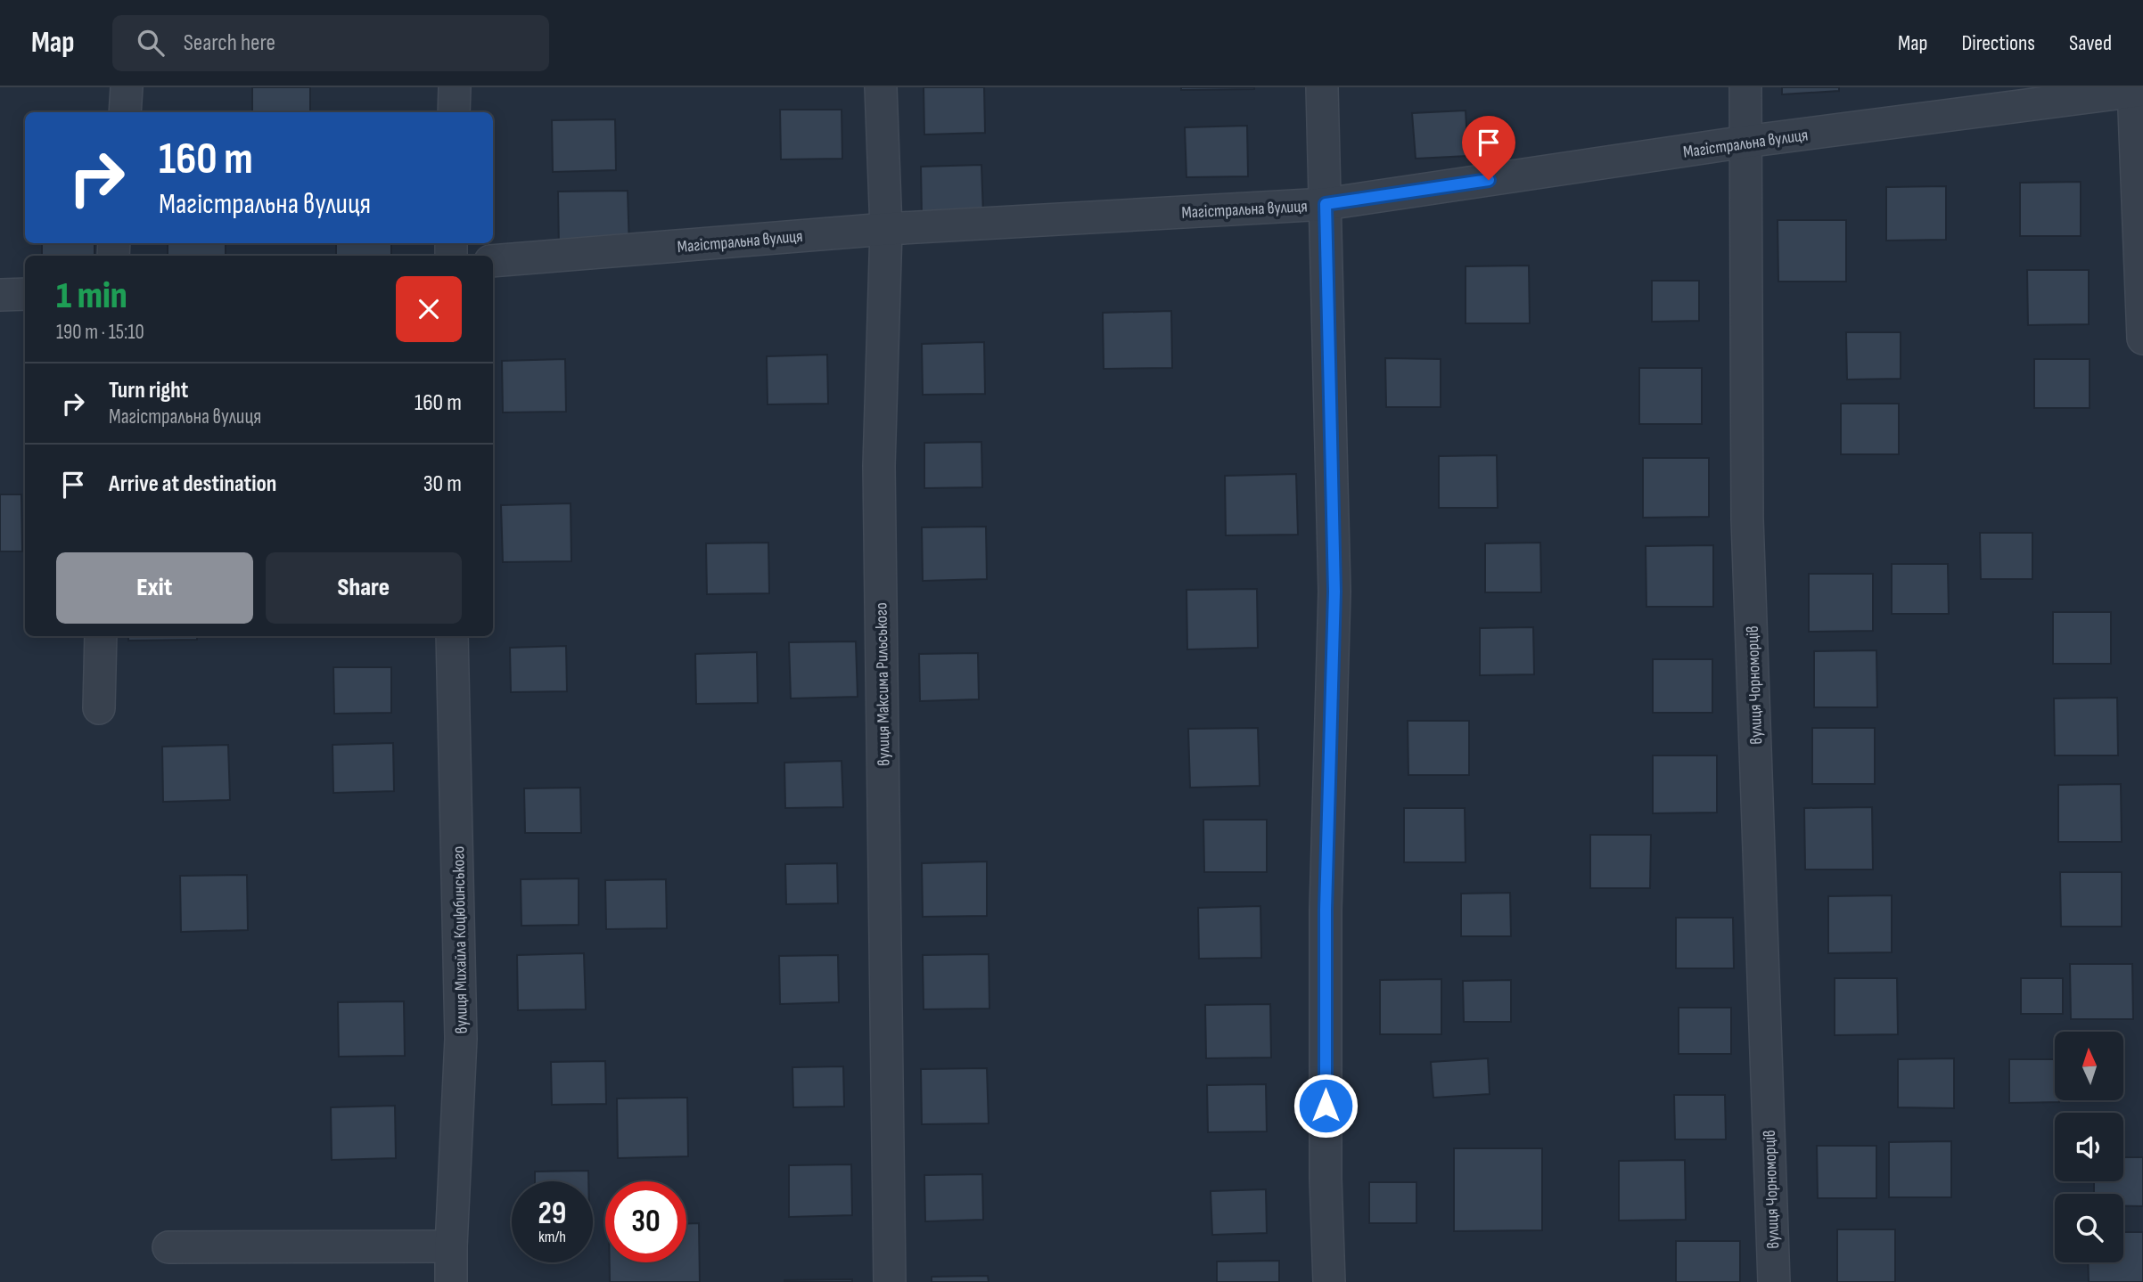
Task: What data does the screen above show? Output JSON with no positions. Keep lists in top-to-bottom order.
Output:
{
  "streets": {
    "street": [
      "Магістральна вулиця",
      "вулиця Максима Рильського",
      "вулиця Чорноморців",
      "вулиця Михайла Коцюбинського"
    ]
  },
  "crossings": [
    ["Магістральна вулиця", "вулиця Максима Рильського"],
    ["Магістральна вулиця", "вулиця Чорноморців"]
  ],
  "north": "top",
  "page": {
    "header": "Map",
    "search": "Search here",
    "nav": ["Map", "Directions", "Saved"],
    "turn": ["160 m", "Магістральна вулиця"],
    "heading": ["1 min", "190 m · 15:10"],
    "list": [
      {
        "name": "Turn right",
        "note": "Магістральна вулиця",
        "value": "160 m"
      },
      {
        "name": "Arrive at destination",
        "value": "30 m"
      }
    ],
    "buttons": ["Exit", "Share"],
    "speed": "29 km/h",
    "limit": "30"
  }
}
